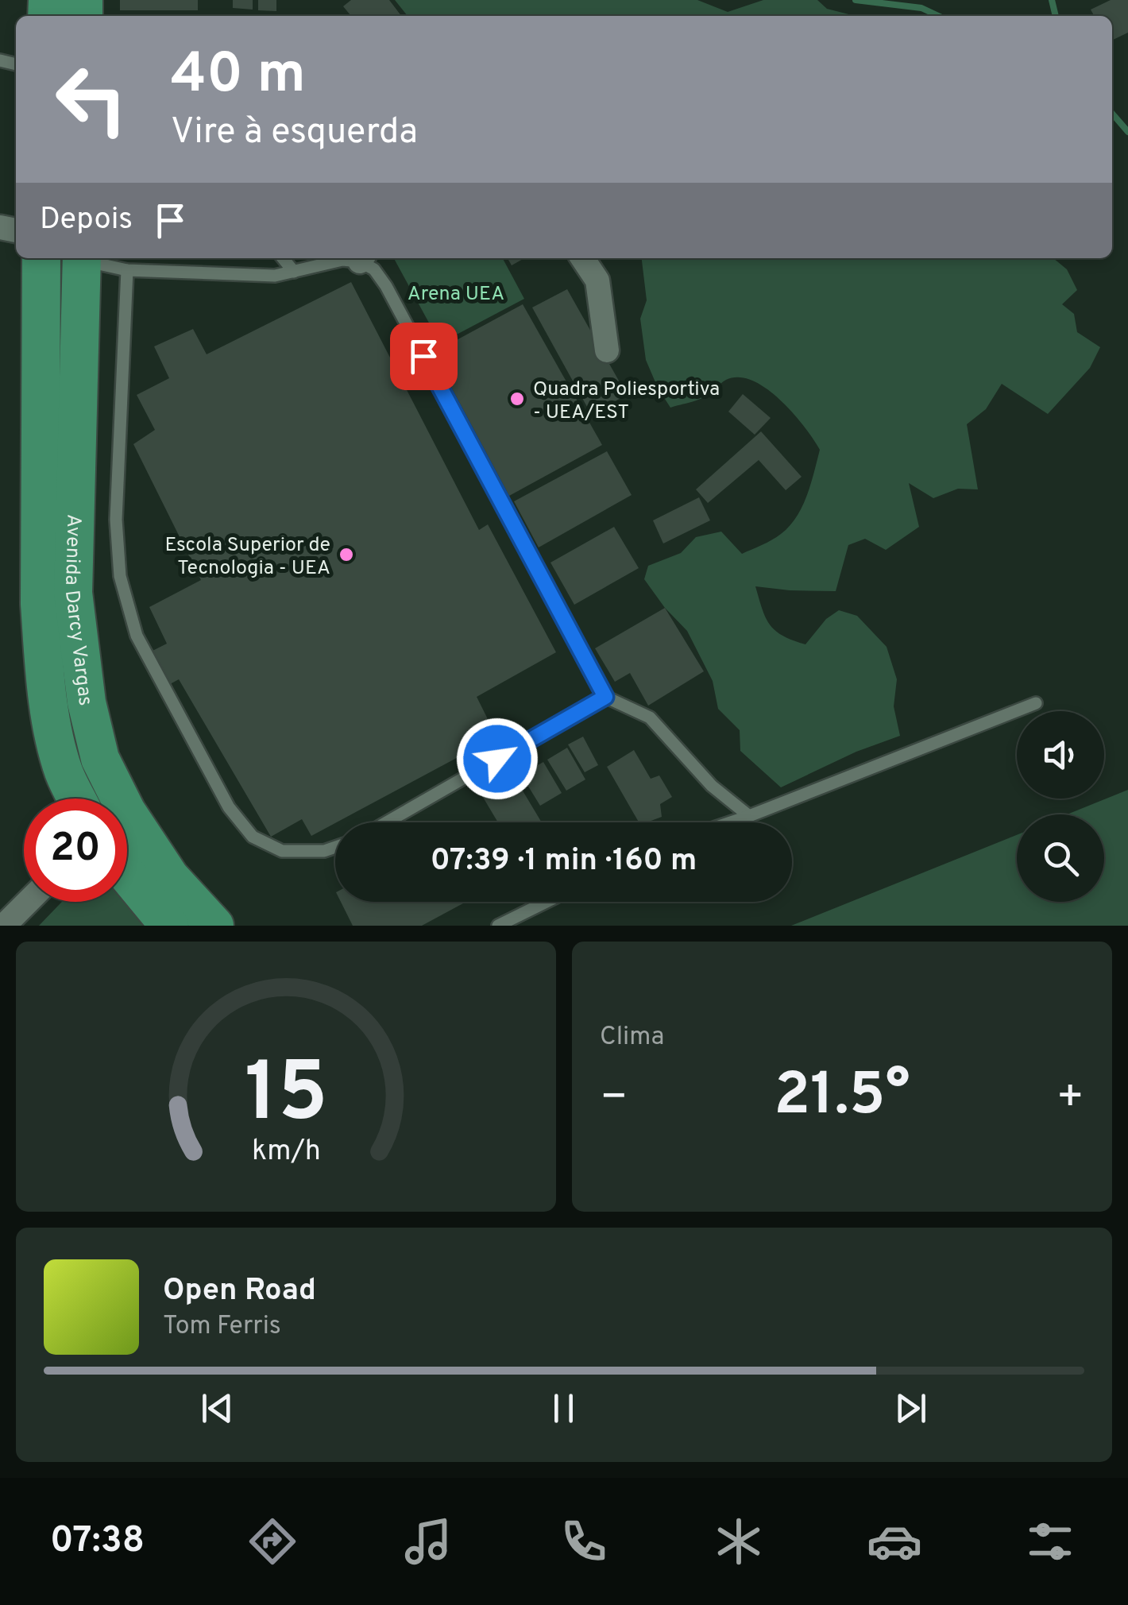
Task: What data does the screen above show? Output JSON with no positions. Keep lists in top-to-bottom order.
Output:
{
  "streets": {
    "main road": ["Avenida Darcy Vargas"]
  },
  "parks": ["Arena UEA"],
  "places": ["Quadra Poliesportiva - UEA/EST", "Escola Superior de Tecnologia - UEA"],
  "page": {
    "turn": ["40 m", "Vire à esquerda"],
    "then": "Depois",
    "limit": "20",
    "trip": "07:39 · 1 min · 160 m",
    "tile": "Clima",
    "heat": ["−", "21.5°", "+"],
    "song": ["Open Road", "Tom Ferris"],
    "tabs": "07:38",
    "gauge": ["15", "km/h"]
  }
}
